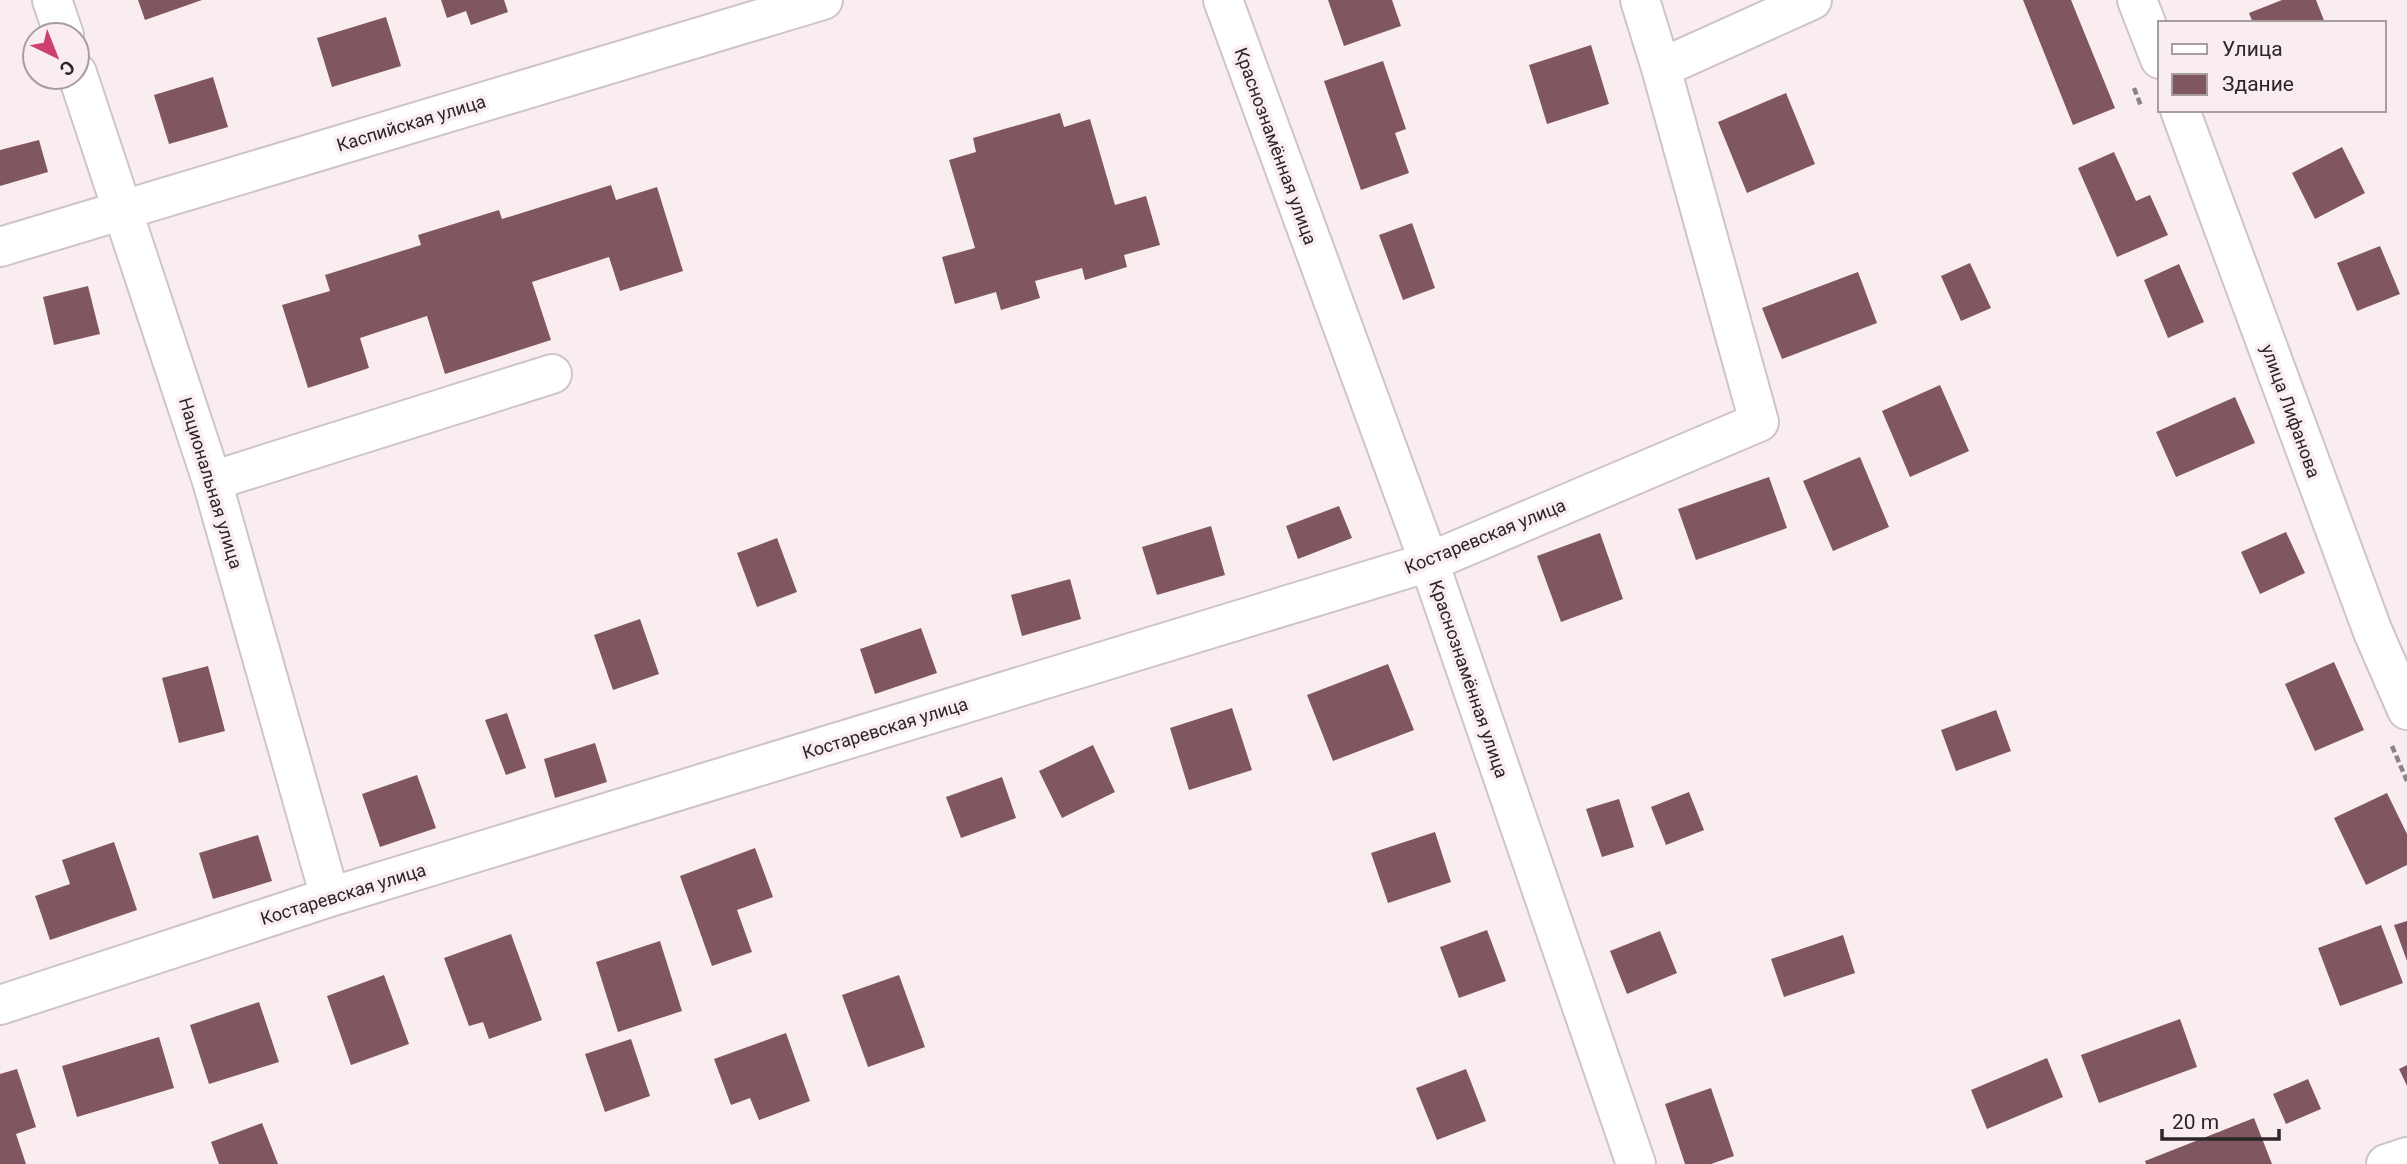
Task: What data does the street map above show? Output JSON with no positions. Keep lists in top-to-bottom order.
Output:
{
  "streets": {
    "street": [
      "Каспийская улица",
      "Краснознамённая улица",
      "улица Лифанова",
      "Национальная улица",
      "Костаревская улица"
    ]
  },
  "crossings": [
    ["Каспийская улица", "Национальная улица"],
    ["Краснознамённая улица", "Костаревская улица"],
    ["Национальная улица", "Костаревская улица"]
  ],
  "legend": ["Улица", "Здание"],
  "scale_bar": "20 m",
  "north": "bottom right"
}
